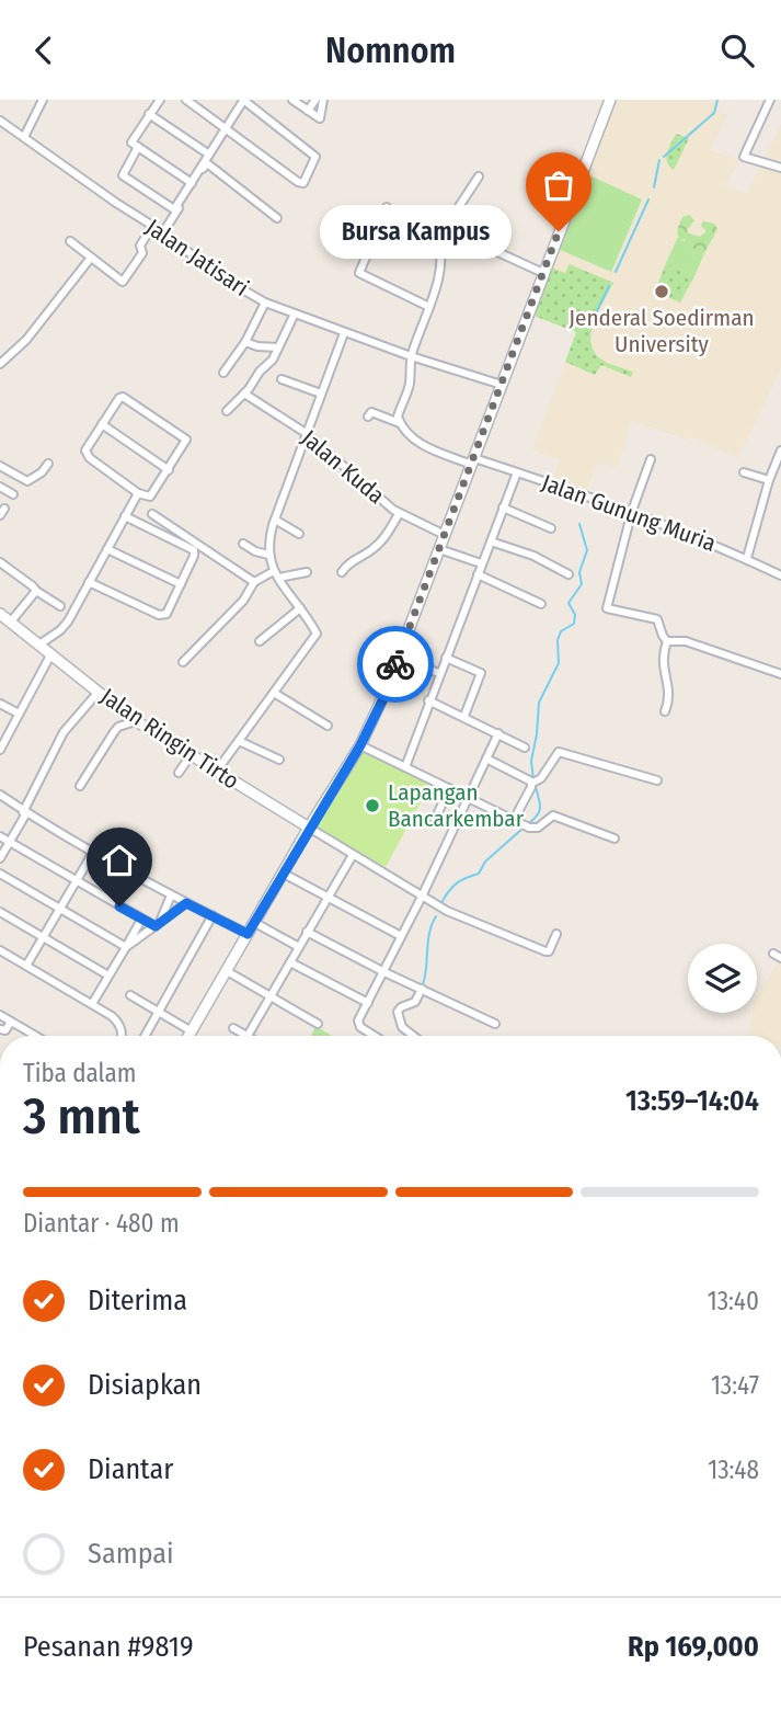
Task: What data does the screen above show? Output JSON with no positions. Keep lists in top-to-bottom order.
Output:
{
  "streets": {
    "main road": ["Jalan Ringin Tirto"],
    "street": ["Jalan Jatisari", "Jalan Kuda", "Jalan Gunung Muria"]
  },
  "places": ["Bursa Kampus", "Jenderal Soedirman University", "Lapangan Bancarkembar"],
  "page": {
    "header": "Nomnom",
    "bubble": "Bursa Kampus",
    "heading": ["3 mnt", "Tiba dalam", "13:59–14:04"],
    "panel": ["Pesanan #9819", "Rp 169,000"],
    "bar": "Diantar · 480 m",
    "list": [
      ["Diterima", "13:40"],
      ["Disiapkan", "13:47"],
      ["Diantar", "13:48"],
      "Sampai"
    ]
  }
}
